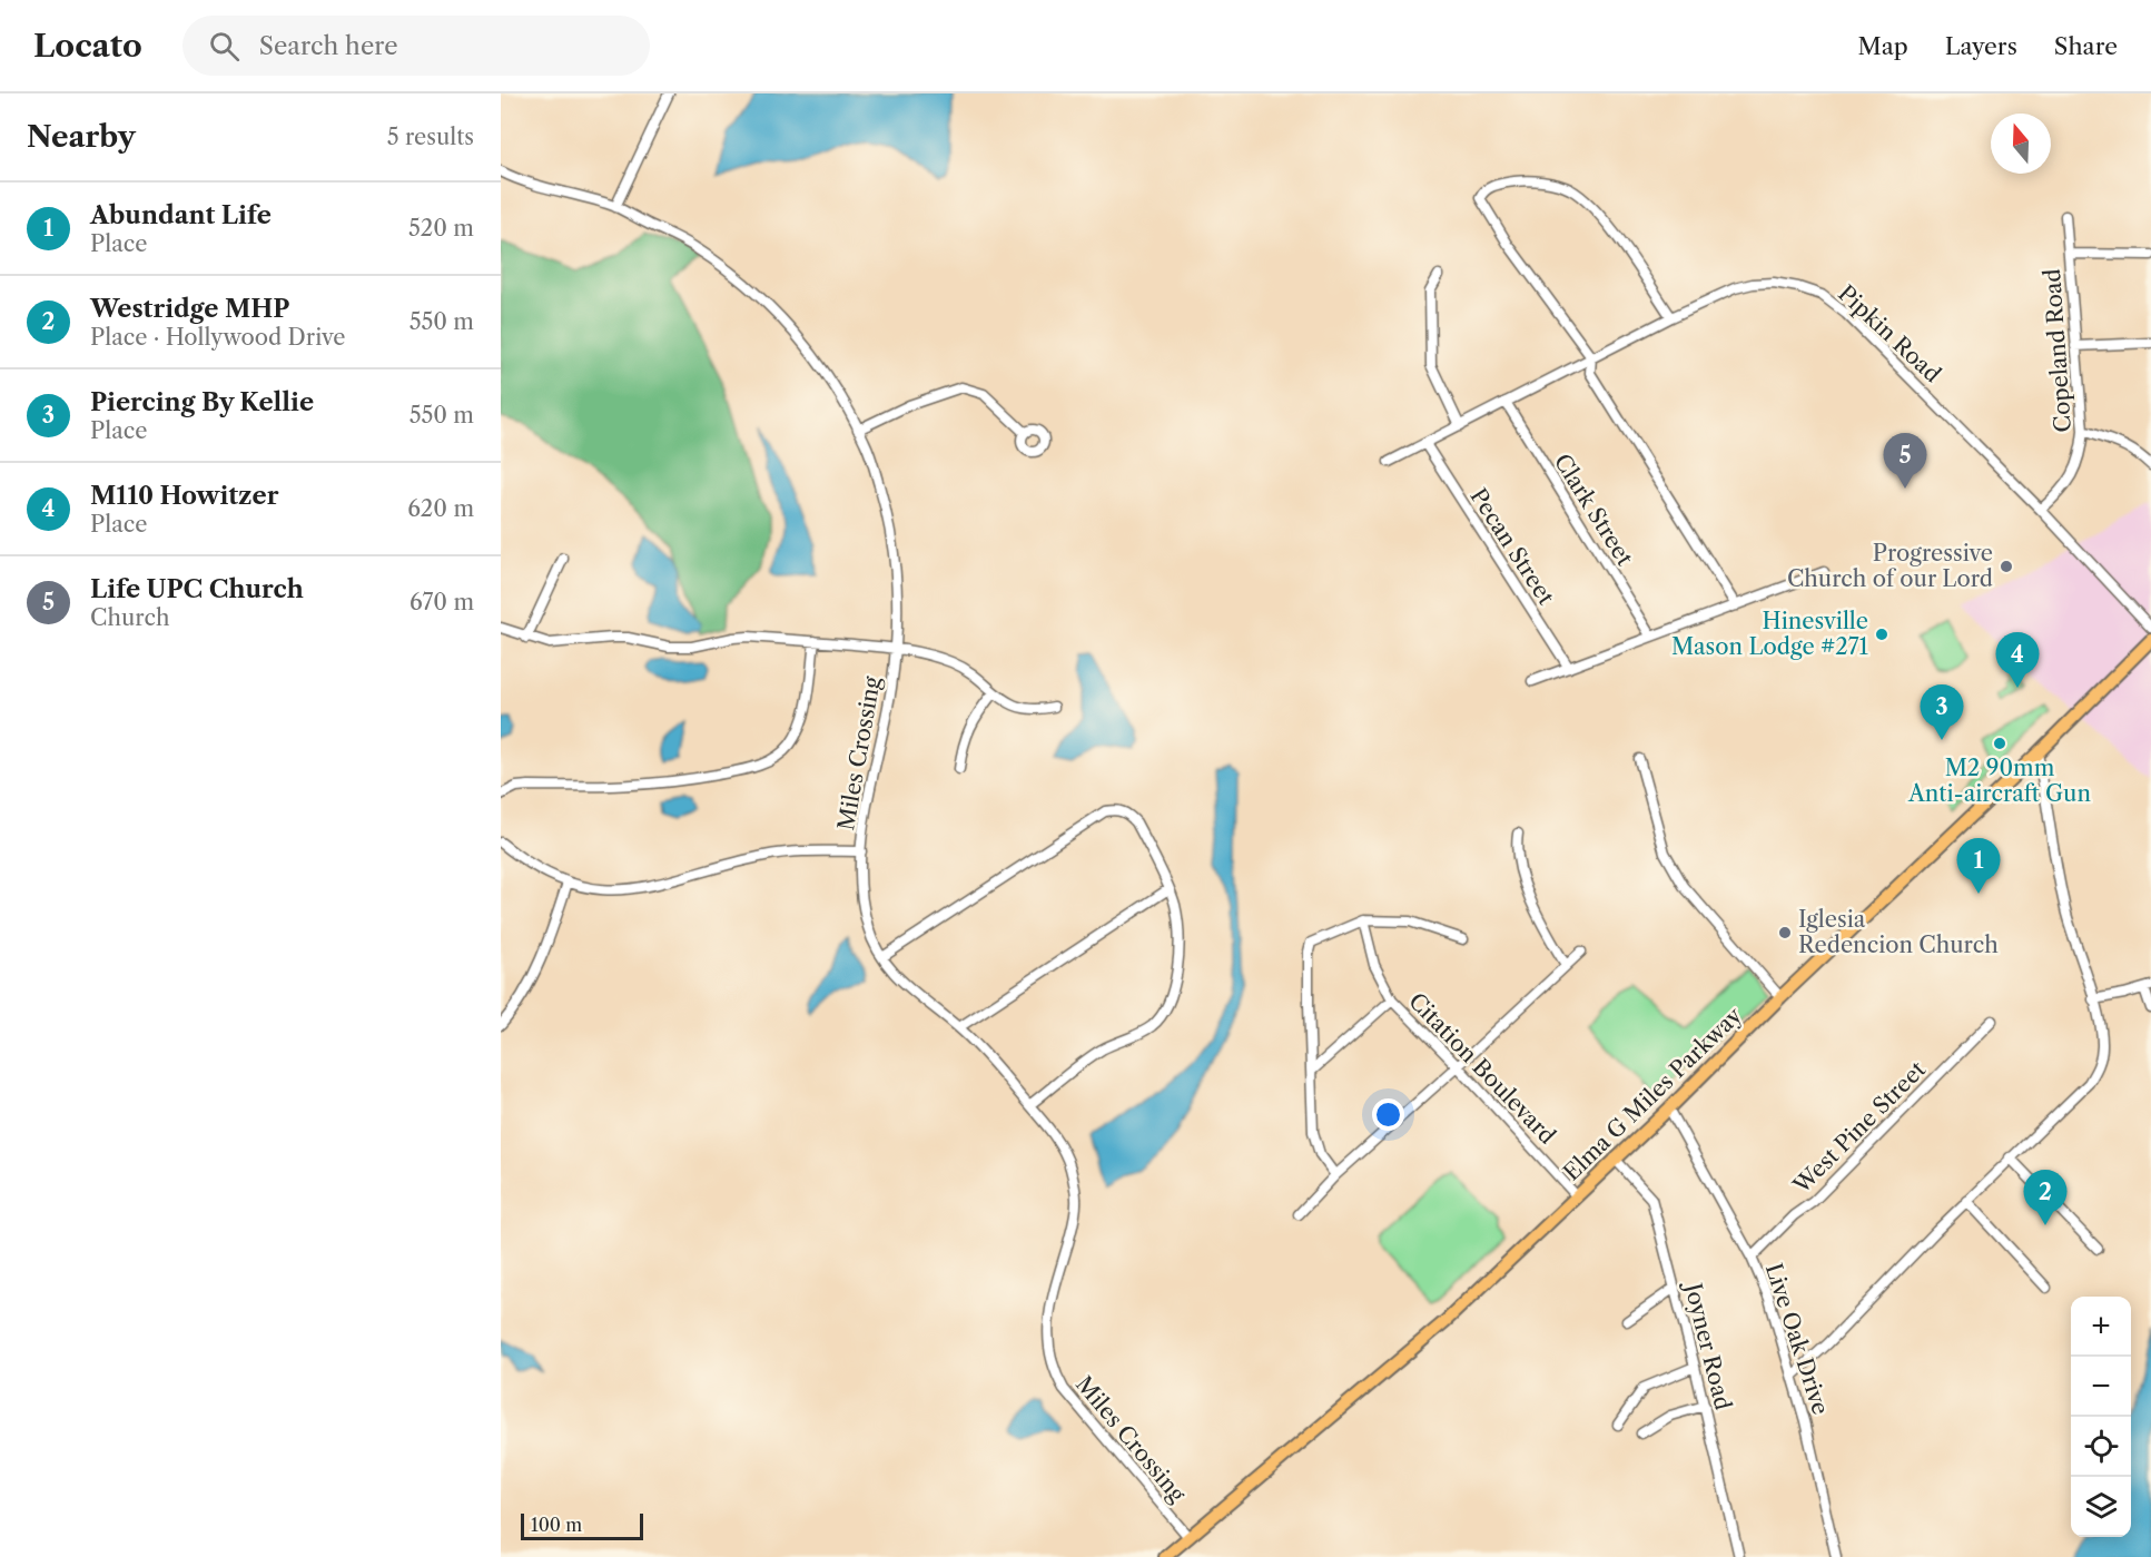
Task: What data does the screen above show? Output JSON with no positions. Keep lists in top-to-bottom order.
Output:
{
  "streets": {
    "main road": ["Elma G Miles Parkway"],
    "street": [
      "Pipkin Road",
      "Copeland Road",
      "Clark Street",
      "Pecan Street",
      "Miles Crossing",
      "Citation Boulevard",
      "West Pine Street",
      "Live Oak Drive",
      "Joyner Road"
    ]
  },
  "crossings": [
    ["Pipkin Road", "Copeland Road"],
    ["Pipkin Road", "Clark Street"],
    ["Pipkin Road", "Pecan Street"],
    ["Miles Crossing", "Elma G Miles Parkway"],
    ["Citation Boulevard", "Elma G Miles Parkway"],
    ["Elma G Miles Parkway", "Live Oak Drive"],
    ["Elma G Miles Parkway", "Joyner Road"],
    ["West Pine Street", "Live Oak Drive"]
  ],
  "places": [
    "Progressive Church of our Lord",
    "Hinesville Mason Lodge #271",
    "M2 90mm Anti-aircraft Gun",
    "Iglesia Redencion Church"
  ],
  "scale_bar": "100 m",
  "north": "top",
  "page": {
    "header": "Locato",
    "search": "Search here",
    "nav": ["Map", "Layers", "Share"],
    "heading": ["Nearby", "5 results"],
    "list": [
      {
        "mark": "1",
        "name": "Abundant Life",
        "note": "Place",
        "value": "520 m"
      },
      {
        "mark": "2",
        "name": "Westridge MHP",
        "note": "Place · Hollywood Drive",
        "value": "550 m"
      },
      {
        "mark": "3",
        "name": "Piercing By Kellie",
        "note": "Place",
        "value": "550 m"
      },
      {
        "mark": "4",
        "name": "M110 Howitzer",
        "note": "Place",
        "value": "620 m"
      },
      {
        "mark": "5",
        "name": "Life UPC Church",
        "note": "Church",
        "value": "670 m"
      }
    ],
    "pins": [
      "5",
      "4",
      "3",
      "1",
      "2"
    ],
    "map_buttons": ["+", "−"],
    "scale": "100 m"
  }
}
